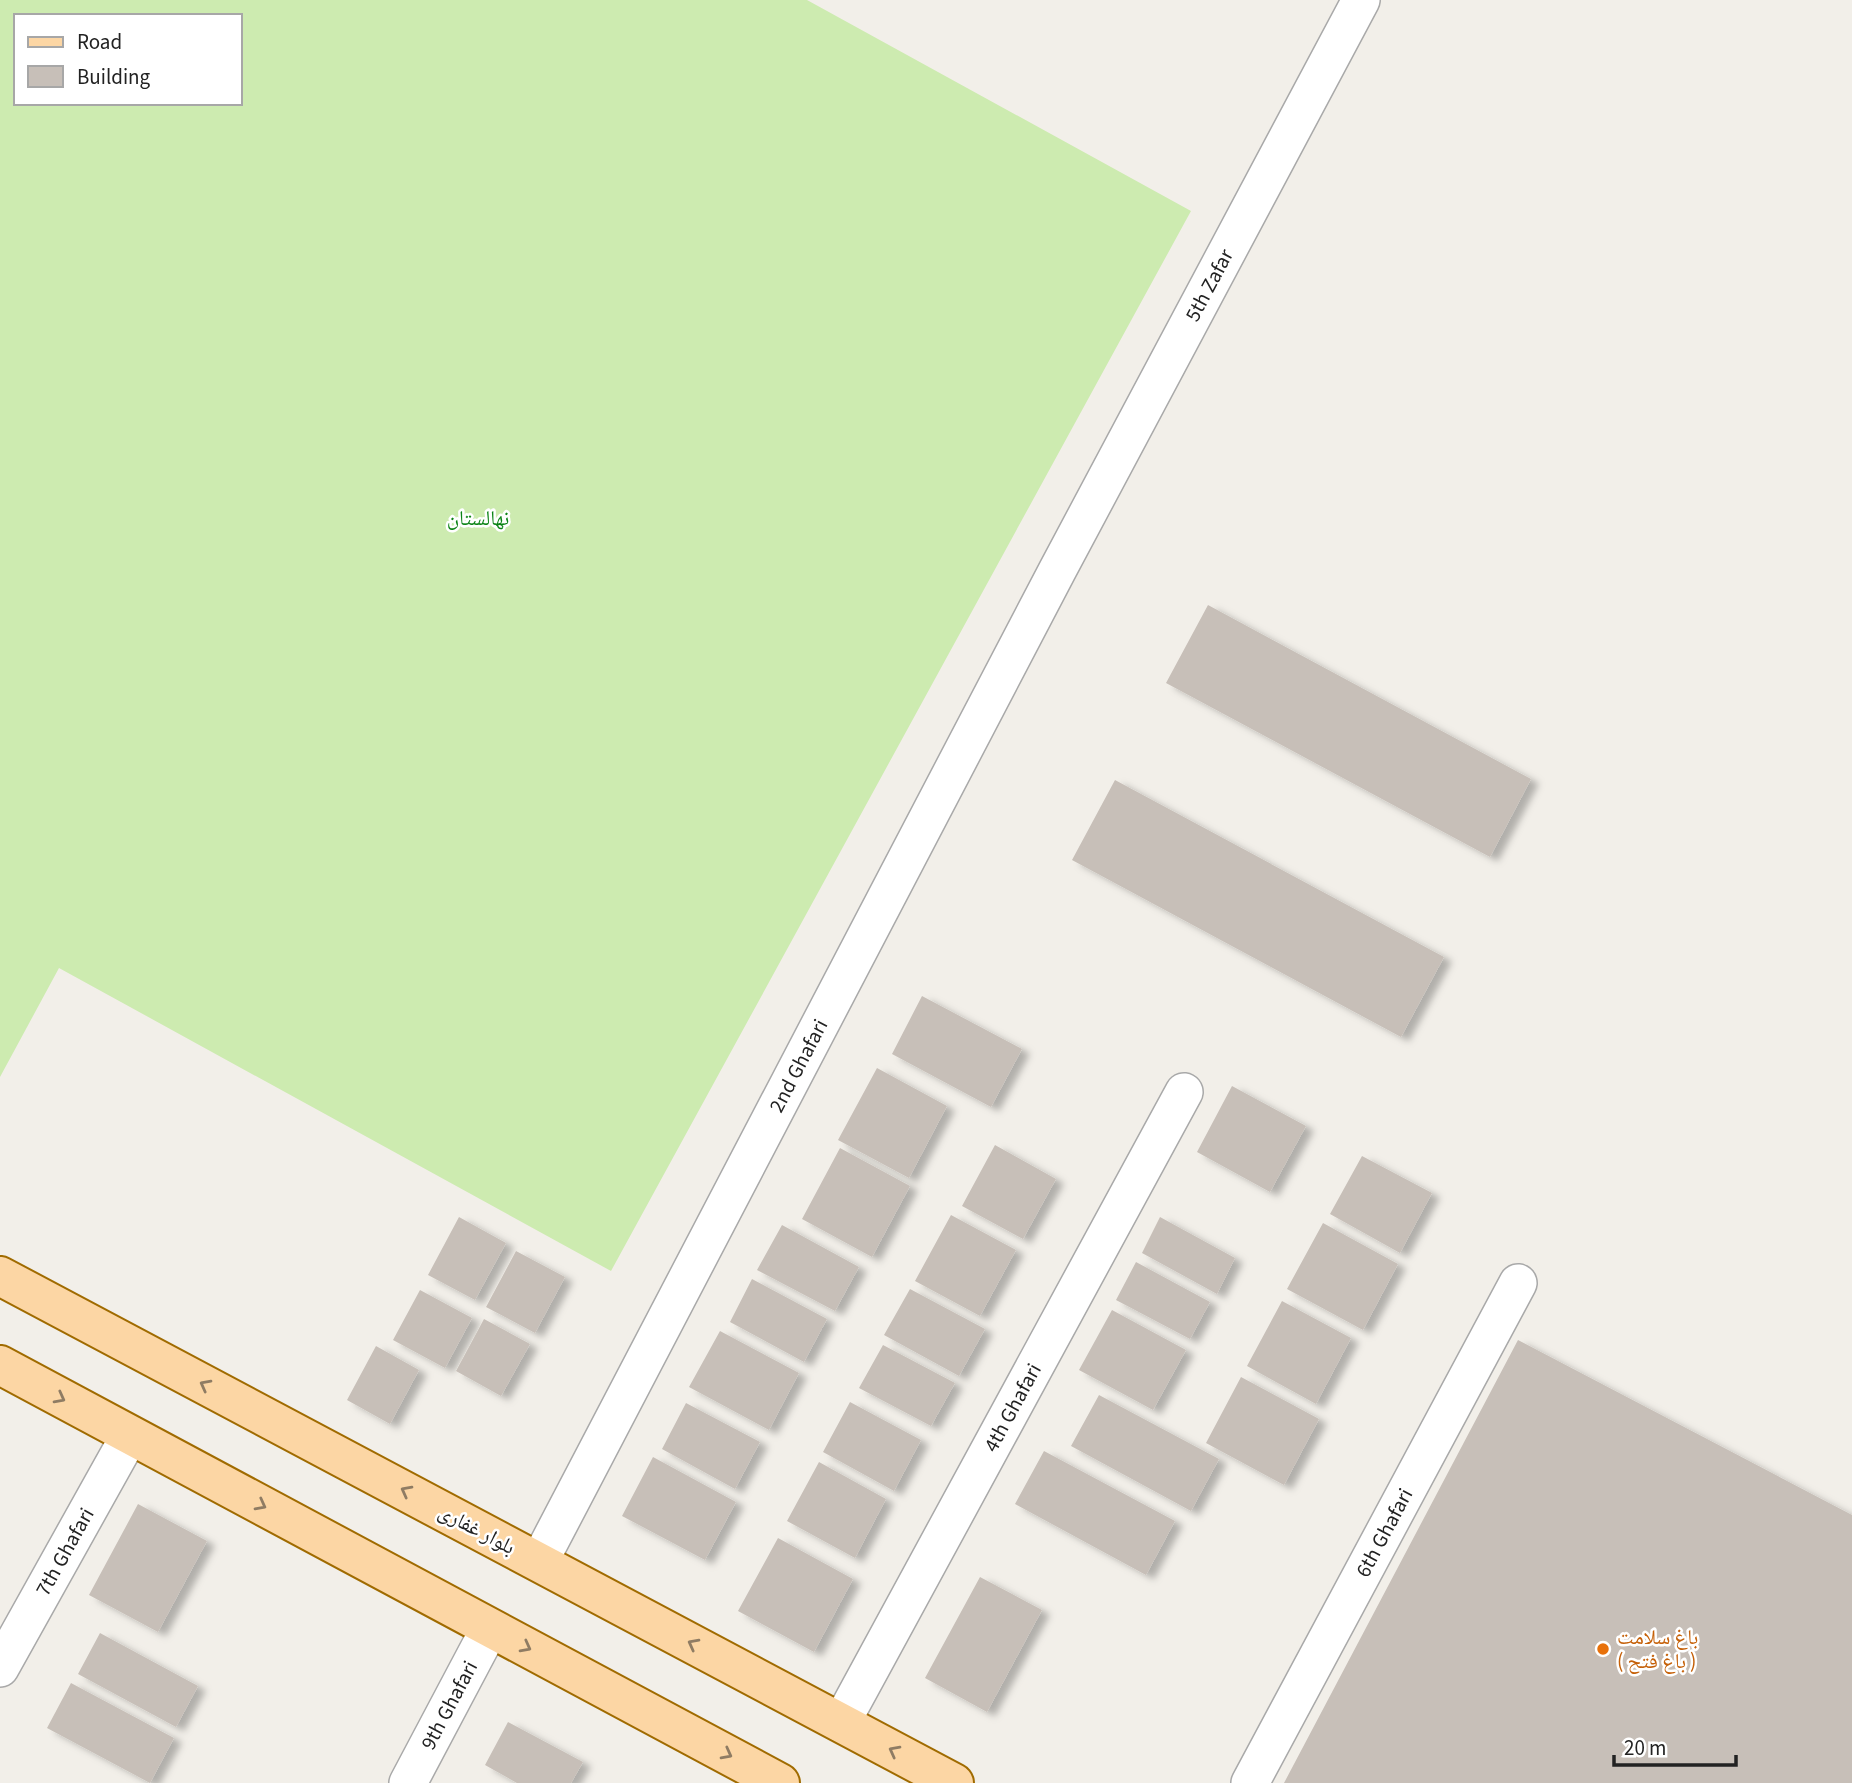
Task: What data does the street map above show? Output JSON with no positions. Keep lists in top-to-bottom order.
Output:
{
  "streets": {
    "main road": ["بلوار غفاری"],
    "street": [
      "5th Zafar",
      "2nd Ghafari",
      "4th Ghafari",
      "6th Ghafari",
      "7th Ghafari",
      "9th Ghafari"
    ]
  },
  "crossings": [
    ["5th Zafar", "2nd Ghafari"],
    ["2nd Ghafari", "بلوار غفاری"],
    ["4th Ghafari", "بلوار غفاری"]
  ],
  "parks": ["نهالستان"],
  "places": ["باغ سلامت ( باغ فتح )"],
  "legend": ["Road", "Building"],
  "scale_bar": "20 m"
}
